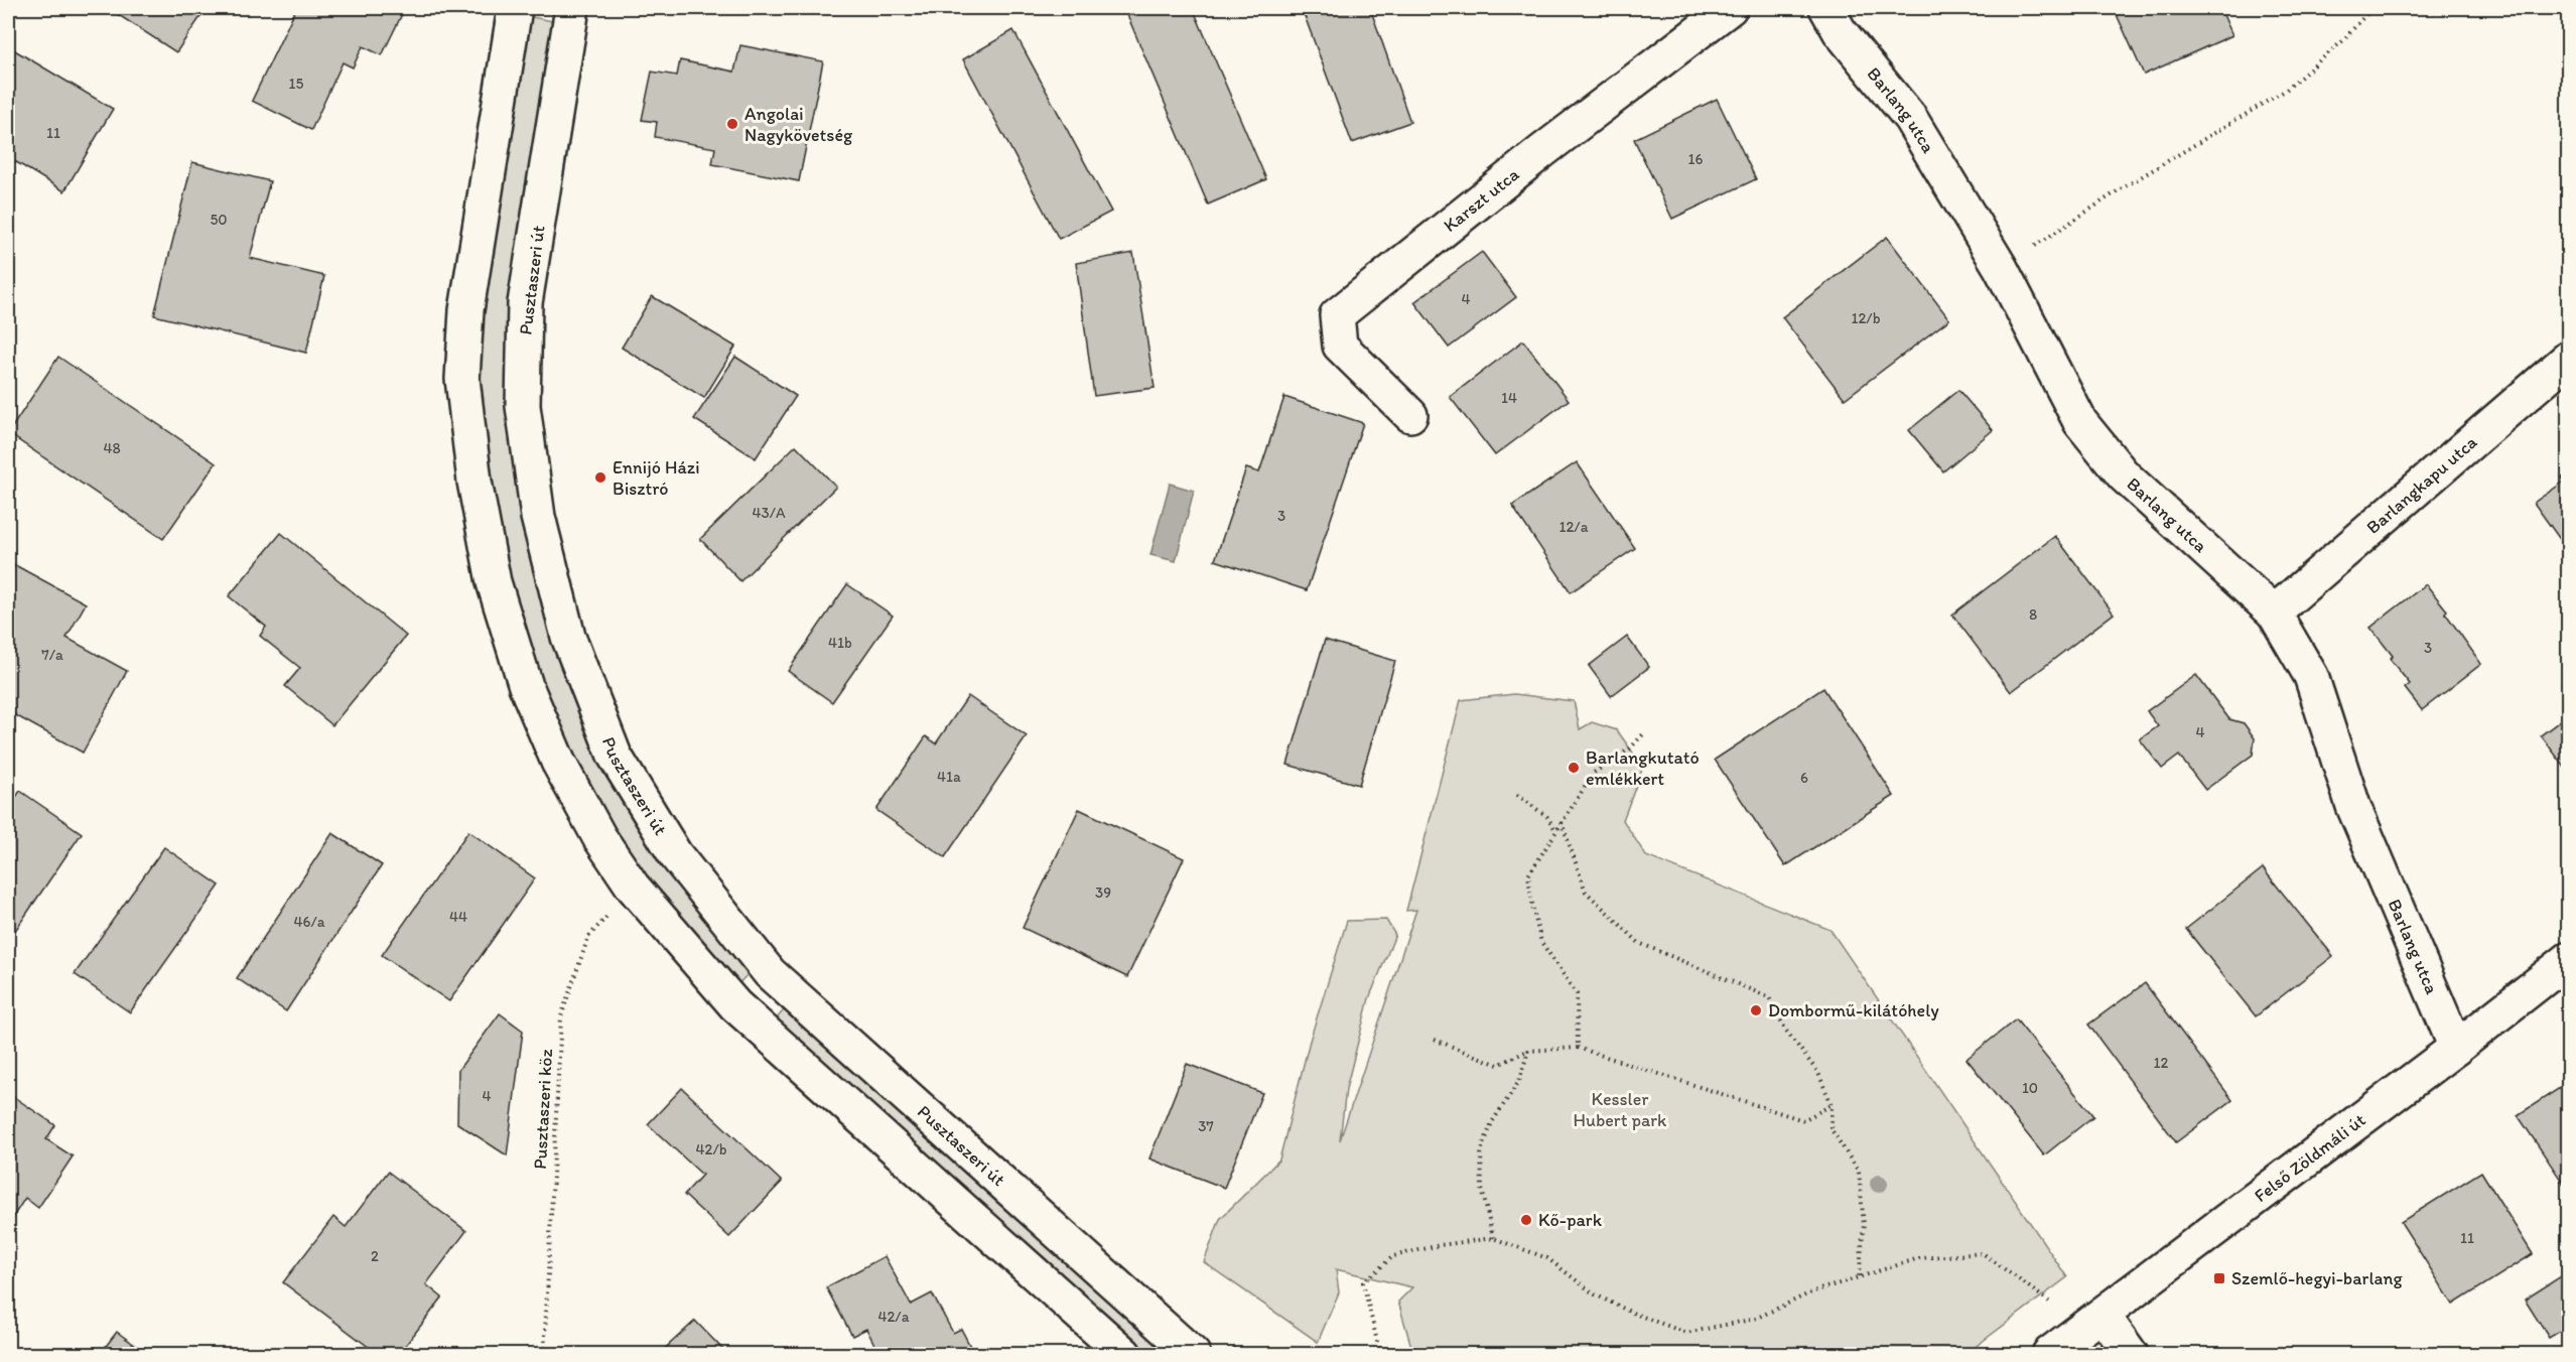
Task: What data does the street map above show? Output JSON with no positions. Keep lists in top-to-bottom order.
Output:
{
  "streets": {
    "street": [
      "Barlang utca",
      "Karszt utca",
      "Pusztaszeri út",
      "Barlangkapu utca",
      "Felső Zöldmáli út"
    ],
    "path": ["Pusztaszeri köz"]
  },
  "crossings": [
    ["Barlang utca", "Barlangkapu utca"],
    ["Barlang utca", "Felső Zöldmáli út"]
  ],
  "parks": ["Kessler Hubert park"],
  "places": {
    "other": [
      "Angolai Nagykövetség",
      "Ennijó Házi Bisztró",
      "Barlangkutató emlékkert",
      "Dombormű-kilátóhely",
      "Kő-park"
    ],
    "transit": ["Szemlő-hegyi-barlang"]
  },
  "house_numbers": [
    "15",
    "11",
    "16",
    "50",
    "4",
    "12/b",
    "14",
    "48",
    "43/A",
    "3",
    "12/a",
    "8",
    "41b",
    "3",
    "7/a",
    "4",
    "41a",
    "6",
    "39",
    "44",
    "46/a",
    "12",
    "10",
    "4",
    "37",
    "42/b",
    "11",
    "2",
    "42/a"
  ]
}
